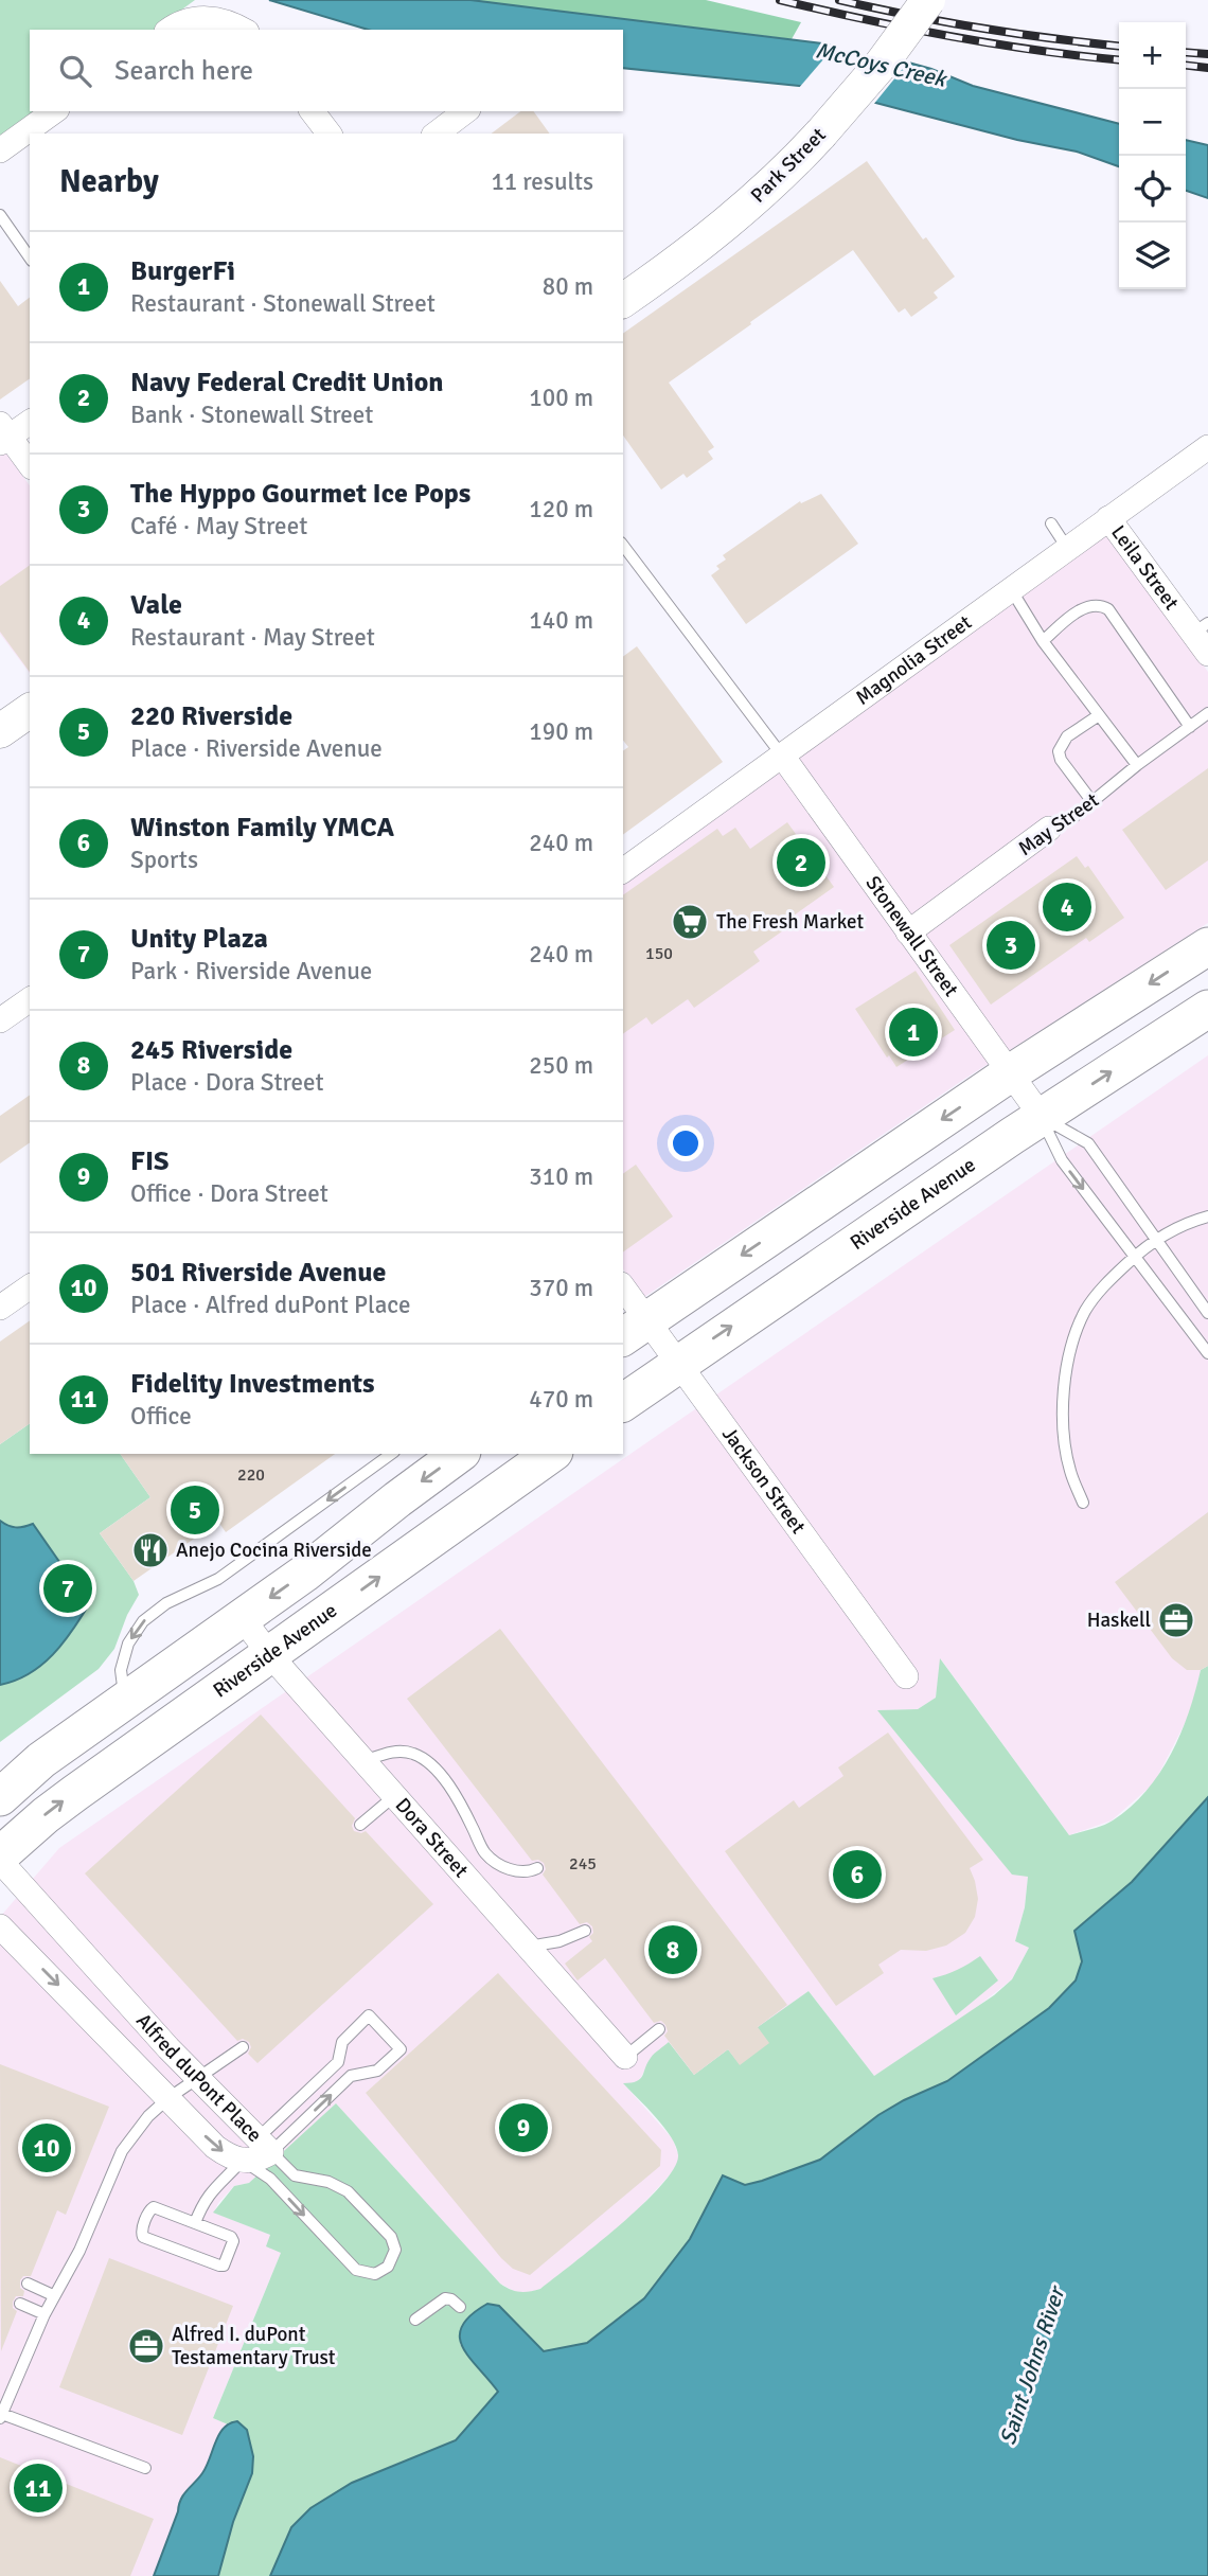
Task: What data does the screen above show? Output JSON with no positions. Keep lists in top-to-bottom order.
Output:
{
  "streets": {
    "main road": ["Riverside Avenue"],
    "street": [
      "Park Street",
      "Leila Street",
      "Magnolia Street",
      "May Street",
      "Stonewall Street",
      "Jackson Street",
      "Dora Street",
      "Alfred duPont Place"
    ]
  },
  "crossings": [
    ["Leila Street", "Magnolia Street"],
    ["Magnolia Street", "Stonewall Street"],
    ["May Street", "Stonewall Street"],
    ["Stonewall Street", "Riverside Avenue"],
    ["Riverside Avenue", "Jackson Street"],
    ["Riverside Avenue", "Dora Street"],
    ["Riverside Avenue", "Alfred duPont Place"]
  ],
  "water": ["McCoys Creek", "Saint Johns River"],
  "places": {
    "supermarket": ["The Fresh Market"],
    "restaurant": ["Anejo Cocina Riverside"],
    "office": ["Haskell", "Alfred I. duPont Testamentary Trust"]
  },
  "house_numbers": ["150", "220", "245"],
  "page": {
    "map_buttons": ["+", "−"],
    "search": "Search here",
    "heading": ["Nearby", "11 results"],
    "list": [
      {
        "mark": "1",
        "name": "BurgerFi",
        "note": "Restaurant · Stonewall Street",
        "value": "80 m"
      },
      {
        "mark": "2",
        "name": "Navy Federal Credit Union",
        "note": "Bank · Stonewall Street",
        "value": "100 m"
      },
      {
        "mark": "3",
        "name": "The Hyppo Gourmet Ice Pops",
        "note": "Café · May Street",
        "value": "120 m"
      },
      {
        "mark": "4",
        "name": "Vale",
        "note": "Restaurant · May Street",
        "value": "140 m"
      },
      {
        "mark": "5",
        "name": "220 Riverside",
        "note": "Place · Riverside Avenue",
        "value": "190 m"
      },
      {
        "mark": "6",
        "name": "Winston Family YMCA",
        "note": "Sports",
        "value": "240 m"
      },
      {
        "mark": "7",
        "name": "Unity Plaza",
        "note": "Park · Riverside Avenue",
        "value": "240 m"
      },
      {
        "mark": "8",
        "name": "245 Riverside",
        "note": "Place · Dora Street",
        "value": "250 m"
      },
      {
        "mark": "9",
        "name": "FIS",
        "note": "Office · Dora Street",
        "value": "310 m"
      },
      {
        "mark": "10",
        "name": "501 Riverside Avenue",
        "note": "Place · Alfred duPont Place",
        "value": "370 m"
      },
      {
        "mark": "11",
        "name": "Fidelity Investments",
        "note": "Office",
        "value": "470 m"
      }
    ],
    "pins": [
      "2",
      "4",
      "3",
      "1",
      "5",
      "7",
      "6",
      "8",
      "9",
      "10",
      "11"
    ]
  }
}
